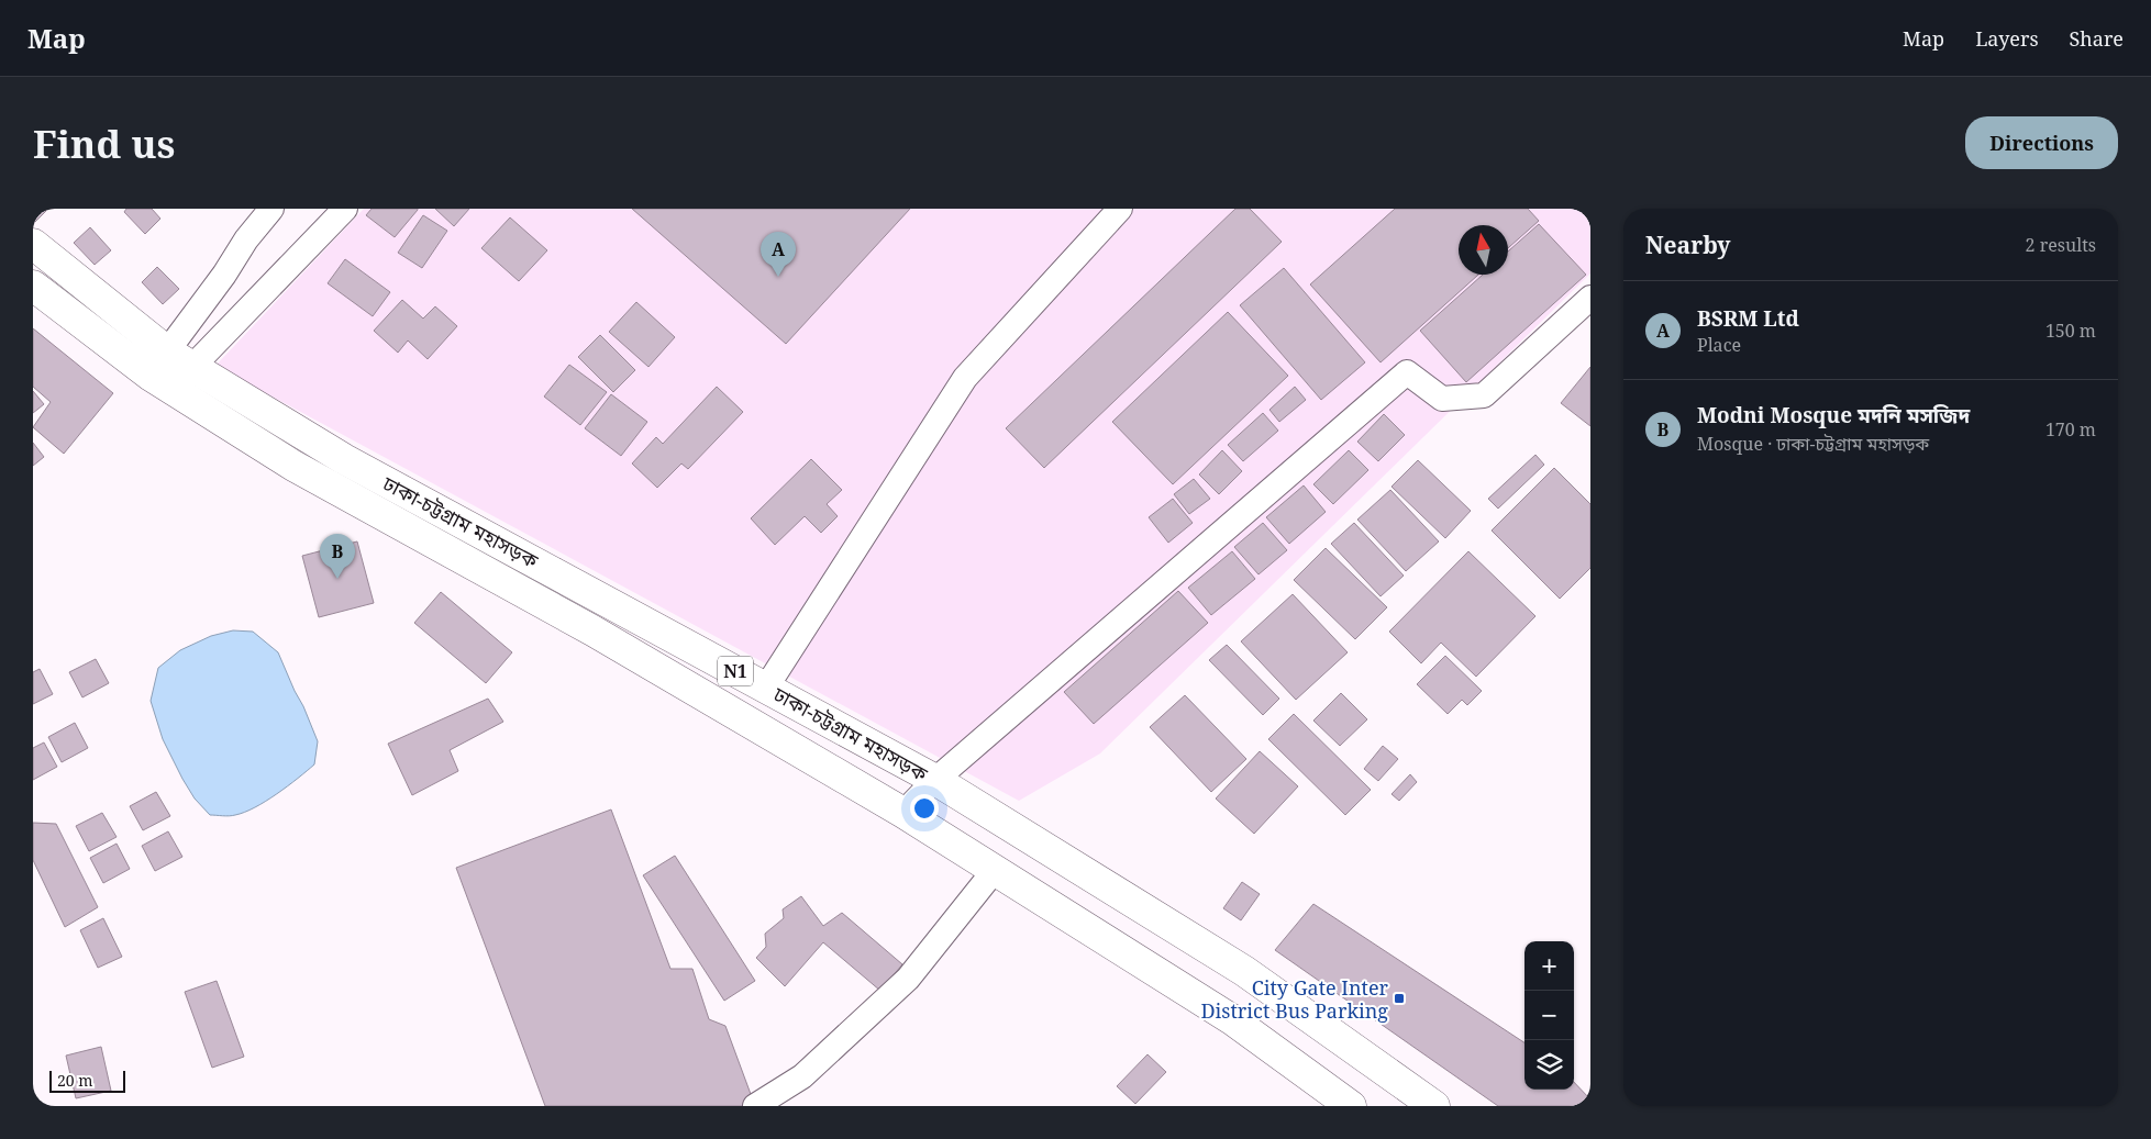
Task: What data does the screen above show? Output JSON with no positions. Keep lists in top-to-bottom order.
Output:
{
  "streets": {
    "highway": ["ঢাকা-চট্টগ্রাম মহাসড়ক", "N1"]
  },
  "places": {
    "transit": ["City Gate Inter District Bus Parking"]
  },
  "scale_bar": "20 m",
  "north": "top",
  "page": {
    "header": "Map",
    "nav": ["Map", "Layers", "Share"],
    "buttons": "Directions",
    "title": "Find us",
    "heading": ["Nearby", "2 results"],
    "pins": ["A", "B"],
    "list": [
      {
        "mark": "A",
        "name": "BSRM Ltd",
        "note": "Place",
        "value": "150 m"
      },
      {
        "mark": "B",
        "name": "Modni Mosque মদনি মসজিদ",
        "note": "Mosque · ঢাকা-চট্টগ্রাম মহাসড়ক",
        "value": "170 m"
      }
    ],
    "map_buttons": ["+", "−"],
    "scale": "20 m"
  }
}
